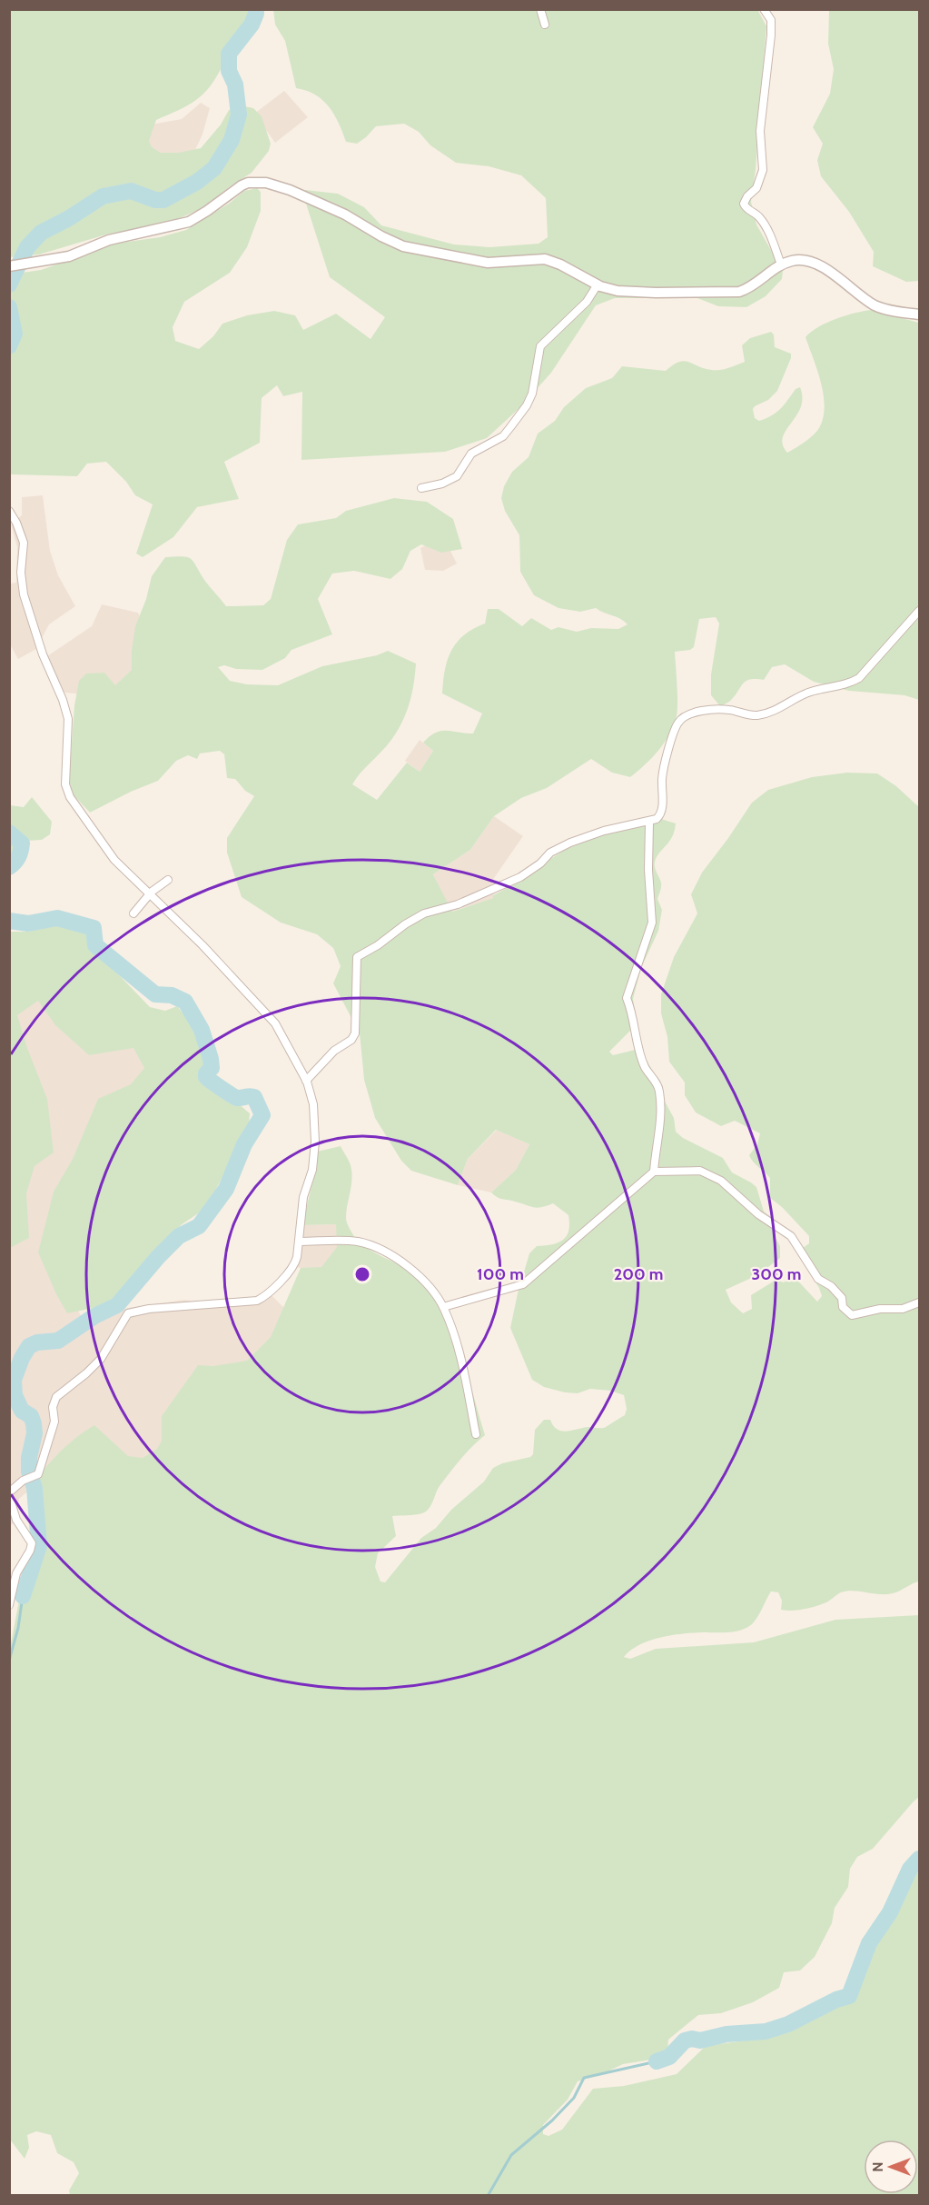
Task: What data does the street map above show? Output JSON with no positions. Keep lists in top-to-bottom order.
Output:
{
  "north": "left",
  "rings": ["100 m", "200 m", "300 m"]
}
